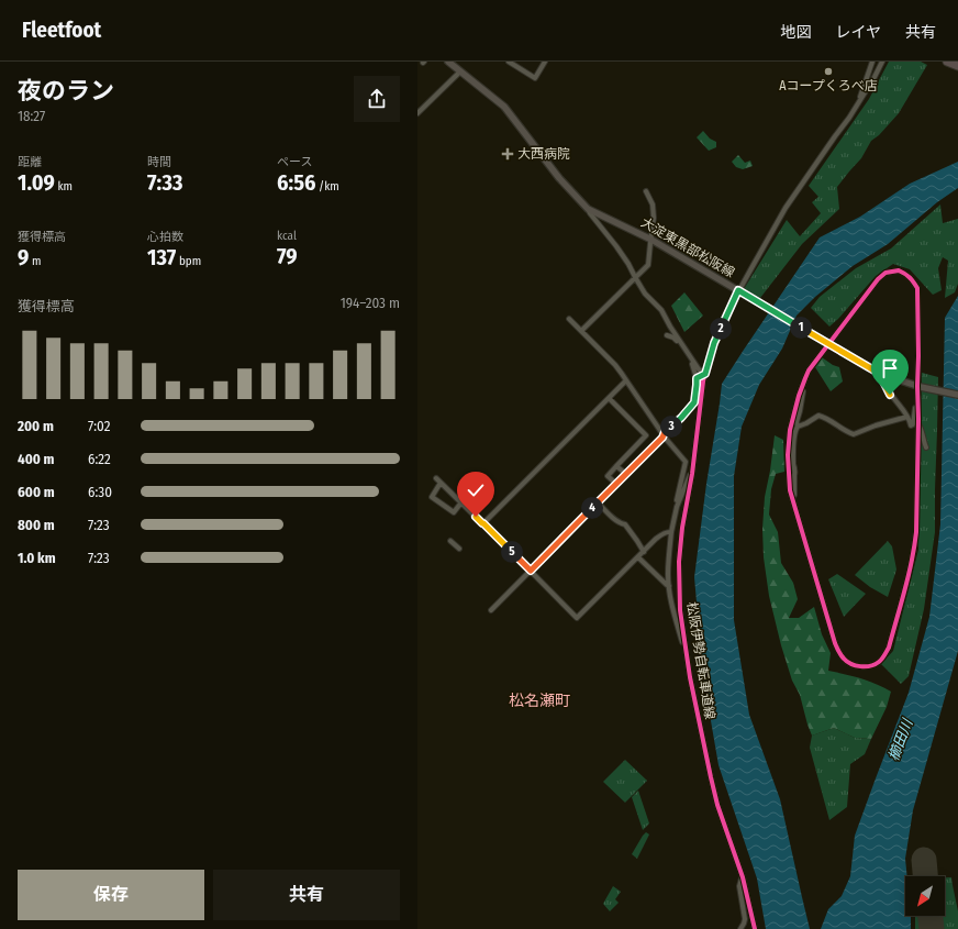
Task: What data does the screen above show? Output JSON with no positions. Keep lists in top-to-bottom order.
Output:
{
  "streets": {
    "main road": ["大淀東黒部松阪線"],
    "street": ["松阪伊勢自転車道線"]
  },
  "crossings": [
    ["大淀東黒部松阪線", "松阪伊勢自転車道線"]
  ],
  "districts": ["松名瀬町"],
  "water": ["櫛田川"],
  "places": {
    "other": ["Aコープくろべ店"],
    "health": ["大西病院"]
  },
  "north": "bottom left",
  "page": {
    "header": "Fleetfoot",
    "nav": ["地図", "レイヤ", "共有"],
    "heading": ["夜のラン", "18:27"],
    "stats": [
      ["距離", "1.09 km"],
      ["時間", "7:33"],
      ["ペース", "6:56 /km"],
      ["獲得標高", "9 m"],
      ["心拍数", "137 bpm"],
      ["kcal", "79"]
    ],
    "chart": ["獲得標高", "194–203 m"],
    "pins": [
      "1",
      "2",
      "3",
      "4",
      "5"
    ],
    "list": [
      {
        "name": "200 m",
        "note": "7:02"
      },
      {
        "name": "400 m",
        "note": "6:22"
      },
      {
        "name": "600 m",
        "note": "6:30"
      },
      {
        "name": "800 m",
        "note": "7:23"
      },
      {
        "name": "1.0 km",
        "note": "7:23"
      }
    ],
    "buttons": ["保存", "共有"]
  }
}
